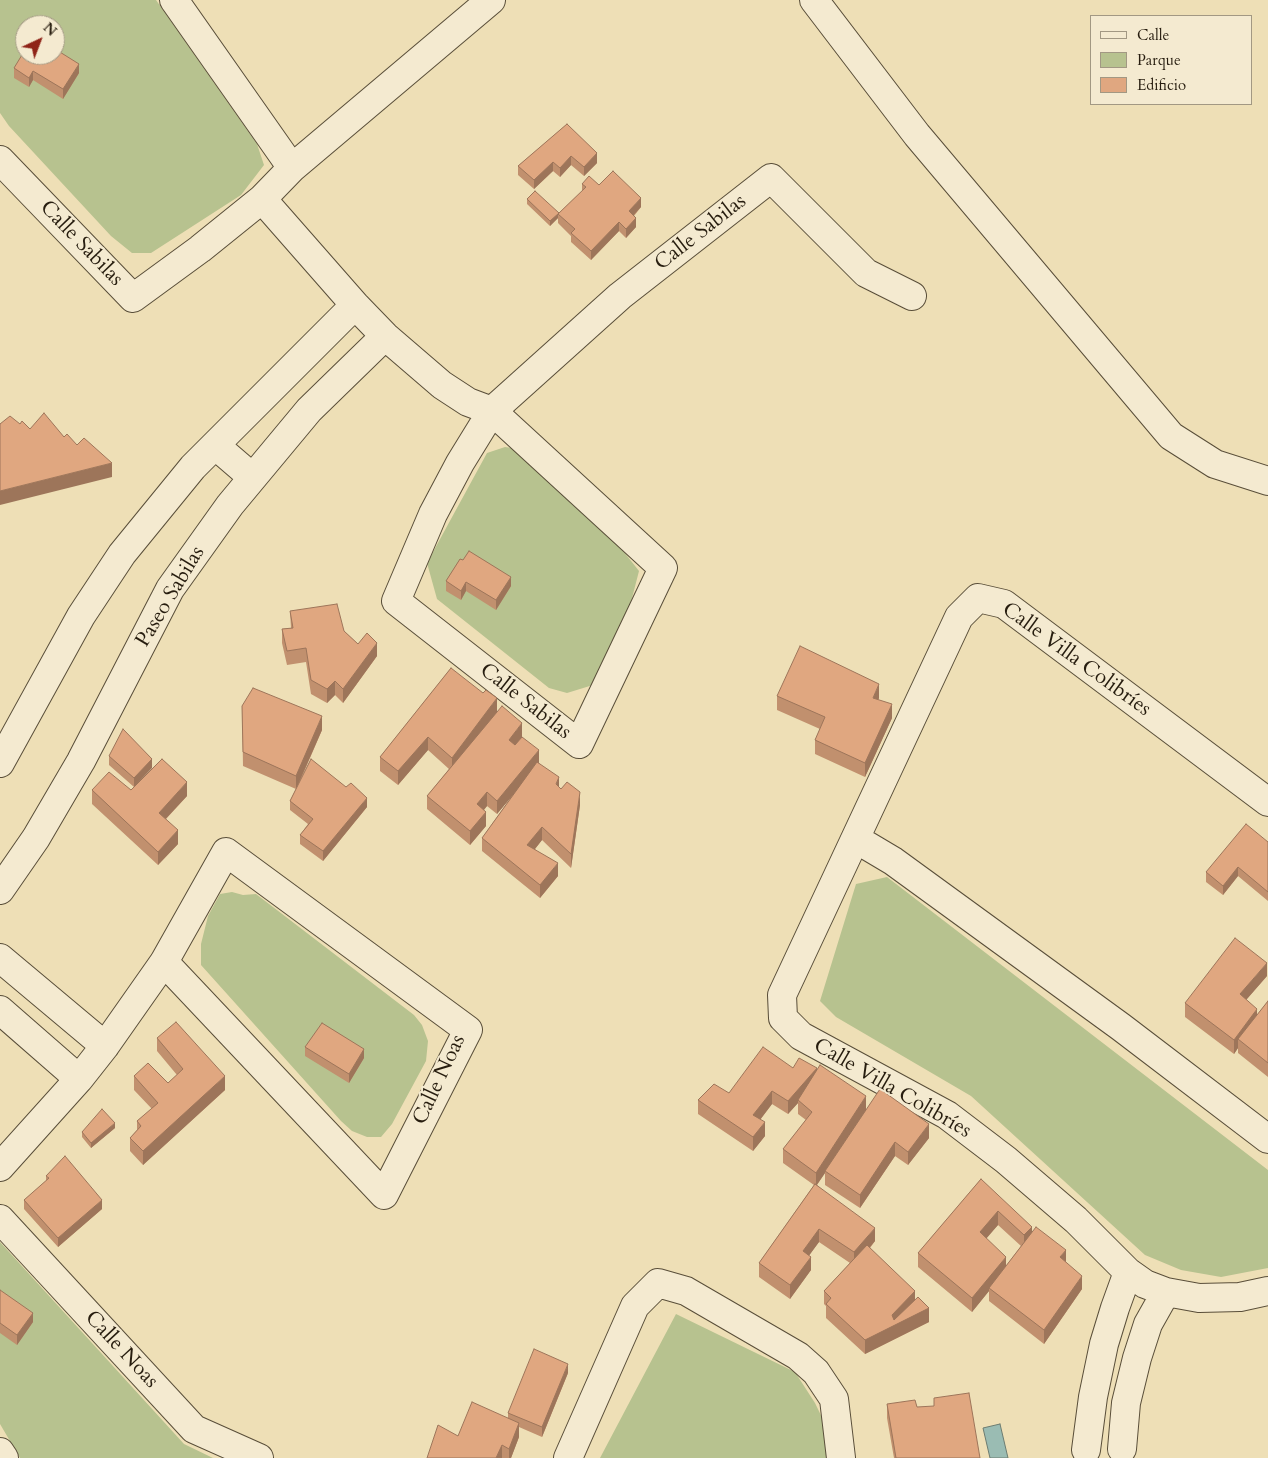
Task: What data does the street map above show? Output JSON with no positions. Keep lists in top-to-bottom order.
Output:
{
  "streets": {
    "street": [
      "Calle Sabilas",
      "Paseo Sabilas",
      "Calle Villa Colibríes",
      "Calle Noas"
    ]
  },
  "crossings": [
    ["Calle Sabilas", "Paseo Sabilas"]
  ],
  "legend": ["Calle", "Parque", "Edificio"],
  "north": "top right"
}
